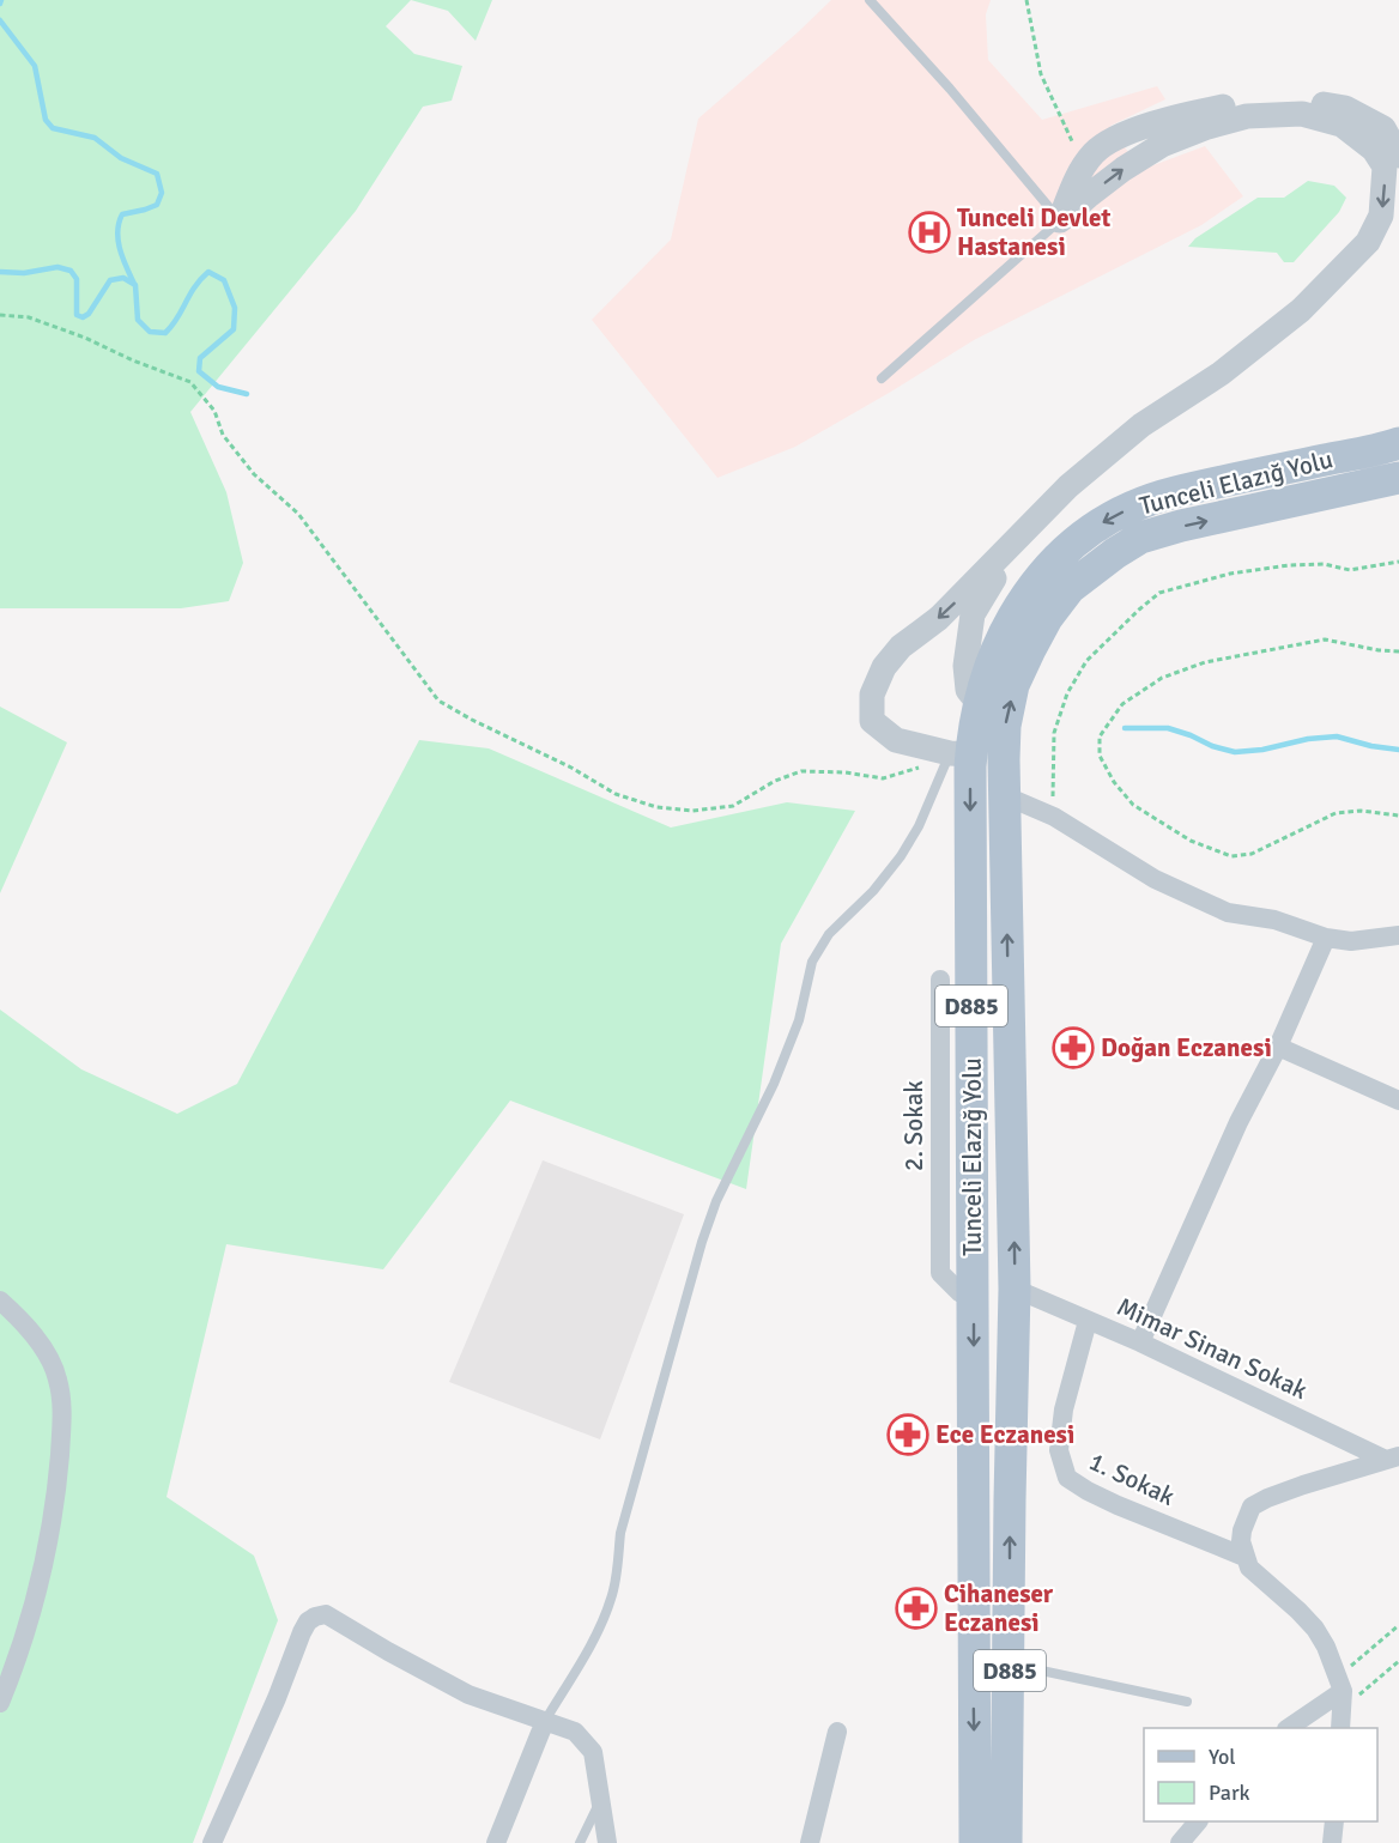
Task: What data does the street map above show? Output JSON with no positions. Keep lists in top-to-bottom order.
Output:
{
  "streets": {
    "main road": ["Tunceli Elazığ Yolu", "D885"],
    "street": ["2. Sokak", "Mimar Sinan Sokak", "1. Sokak"]
  },
  "crossings": [
    ["Tunceli Elazığ Yolu", "2. Sokak"],
    ["Tunceli Elazığ Yolu", "Mimar Sinan Sokak"],
    ["Mimar Sinan Sokak", "1. Sokak"]
  ],
  "places": {
    "hospital": ["Tunceli Devlet Hastanesi"],
    "pharmacy": ["Doğan Eczanesi", "Ece Eczanesi", "Cihaneser Eczanesi"]
  },
  "legend": ["Yol", "Park"]
}
